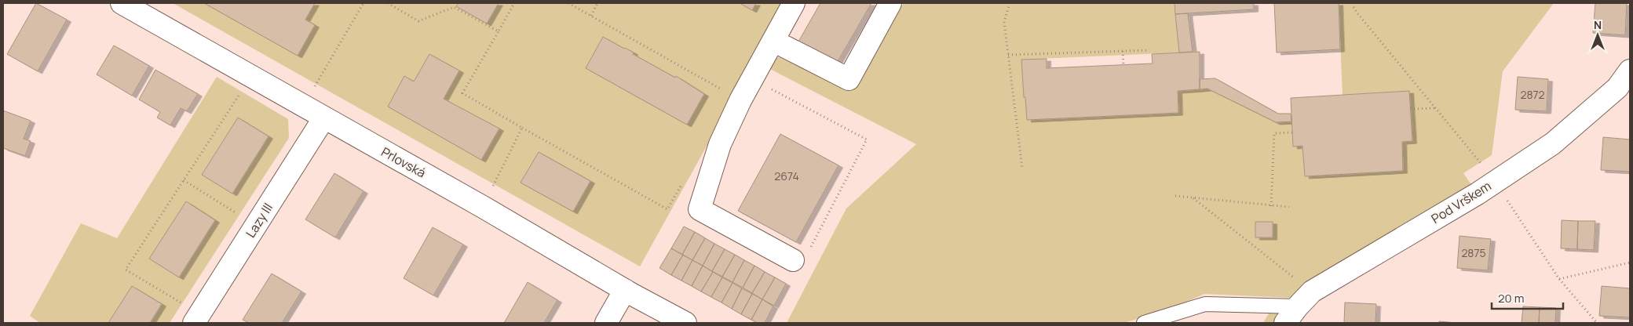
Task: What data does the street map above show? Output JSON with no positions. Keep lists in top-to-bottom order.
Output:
{
  "streets": {
    "street": ["Prlovská", "Pod Vrškem", "Lazy III"]
  },
  "crossings": [
    ["Prlovská", "Lazy III"]
  ],
  "house_numbers": ["2872", "2674", "2875"],
  "scale_bar": "20 m",
  "north": "top"
}
